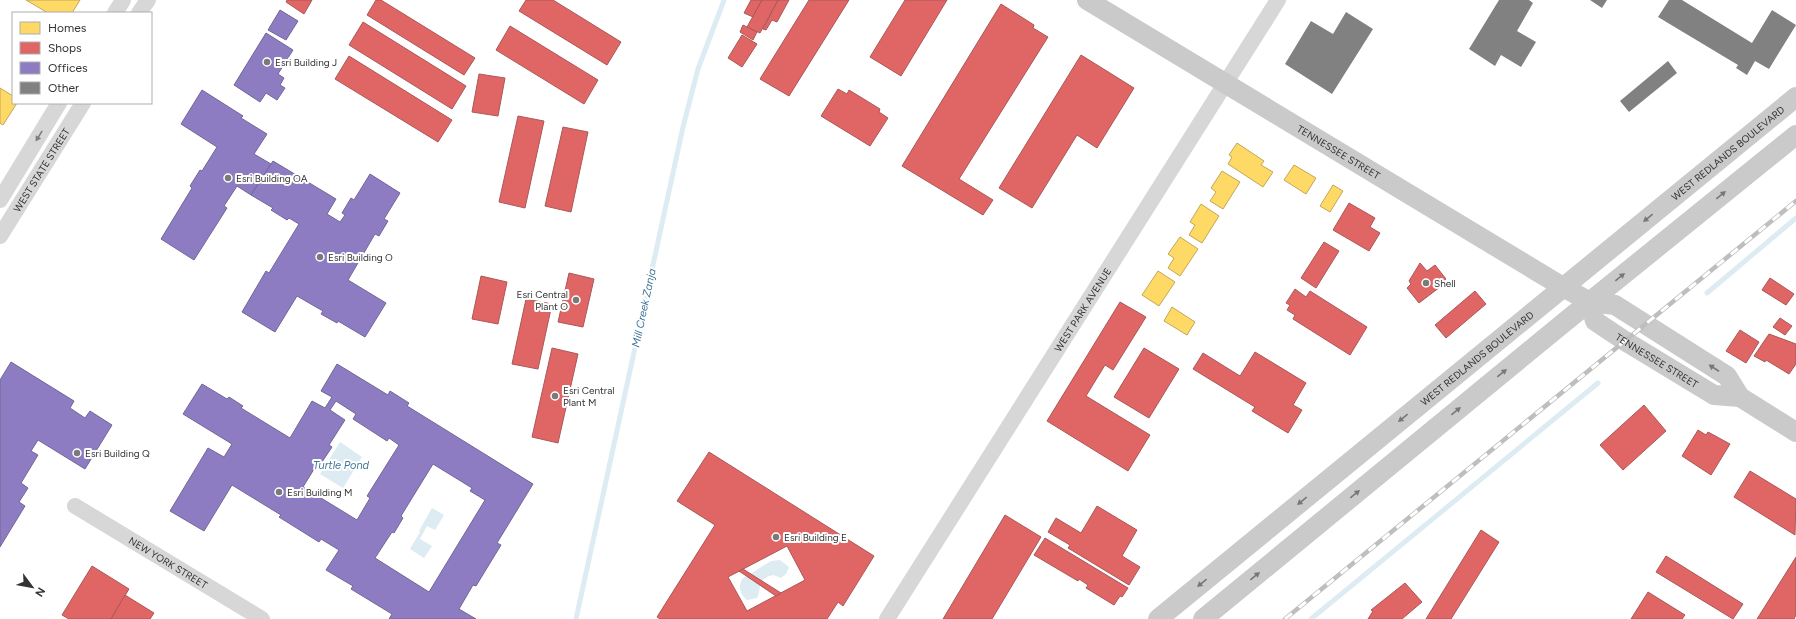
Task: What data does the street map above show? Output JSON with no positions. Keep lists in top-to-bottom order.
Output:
{
  "streets": {
    "main road": ["TENNESSEE STREET", "WEST REDLANDS BOULEVARD"],
    "street": ["WEST STATE STREET", "WEST PARK AVENUE", "NEW YORK STREET"]
  },
  "crossings": [
    ["TENNESSEE STREET", "WEST REDLANDS BOULEVARD"],
    ["TENNESSEE STREET", "WEST PARK AVENUE"]
  ],
  "water": ["Mill Creek Zanja", "Turtle Pond"],
  "places": [
    "Esri Building J",
    "Esri Building OA",
    "Esri Building O",
    "Shell",
    "Esri Central Plant O",
    "Esri Central Plant M",
    "Esri Building Q",
    "Esri Building M",
    "Esri Building E"
  ],
  "legend": [
    "Homes",
    "Shops",
    "Offices",
    "Other"
  ],
  "north": "bottom right"
}
